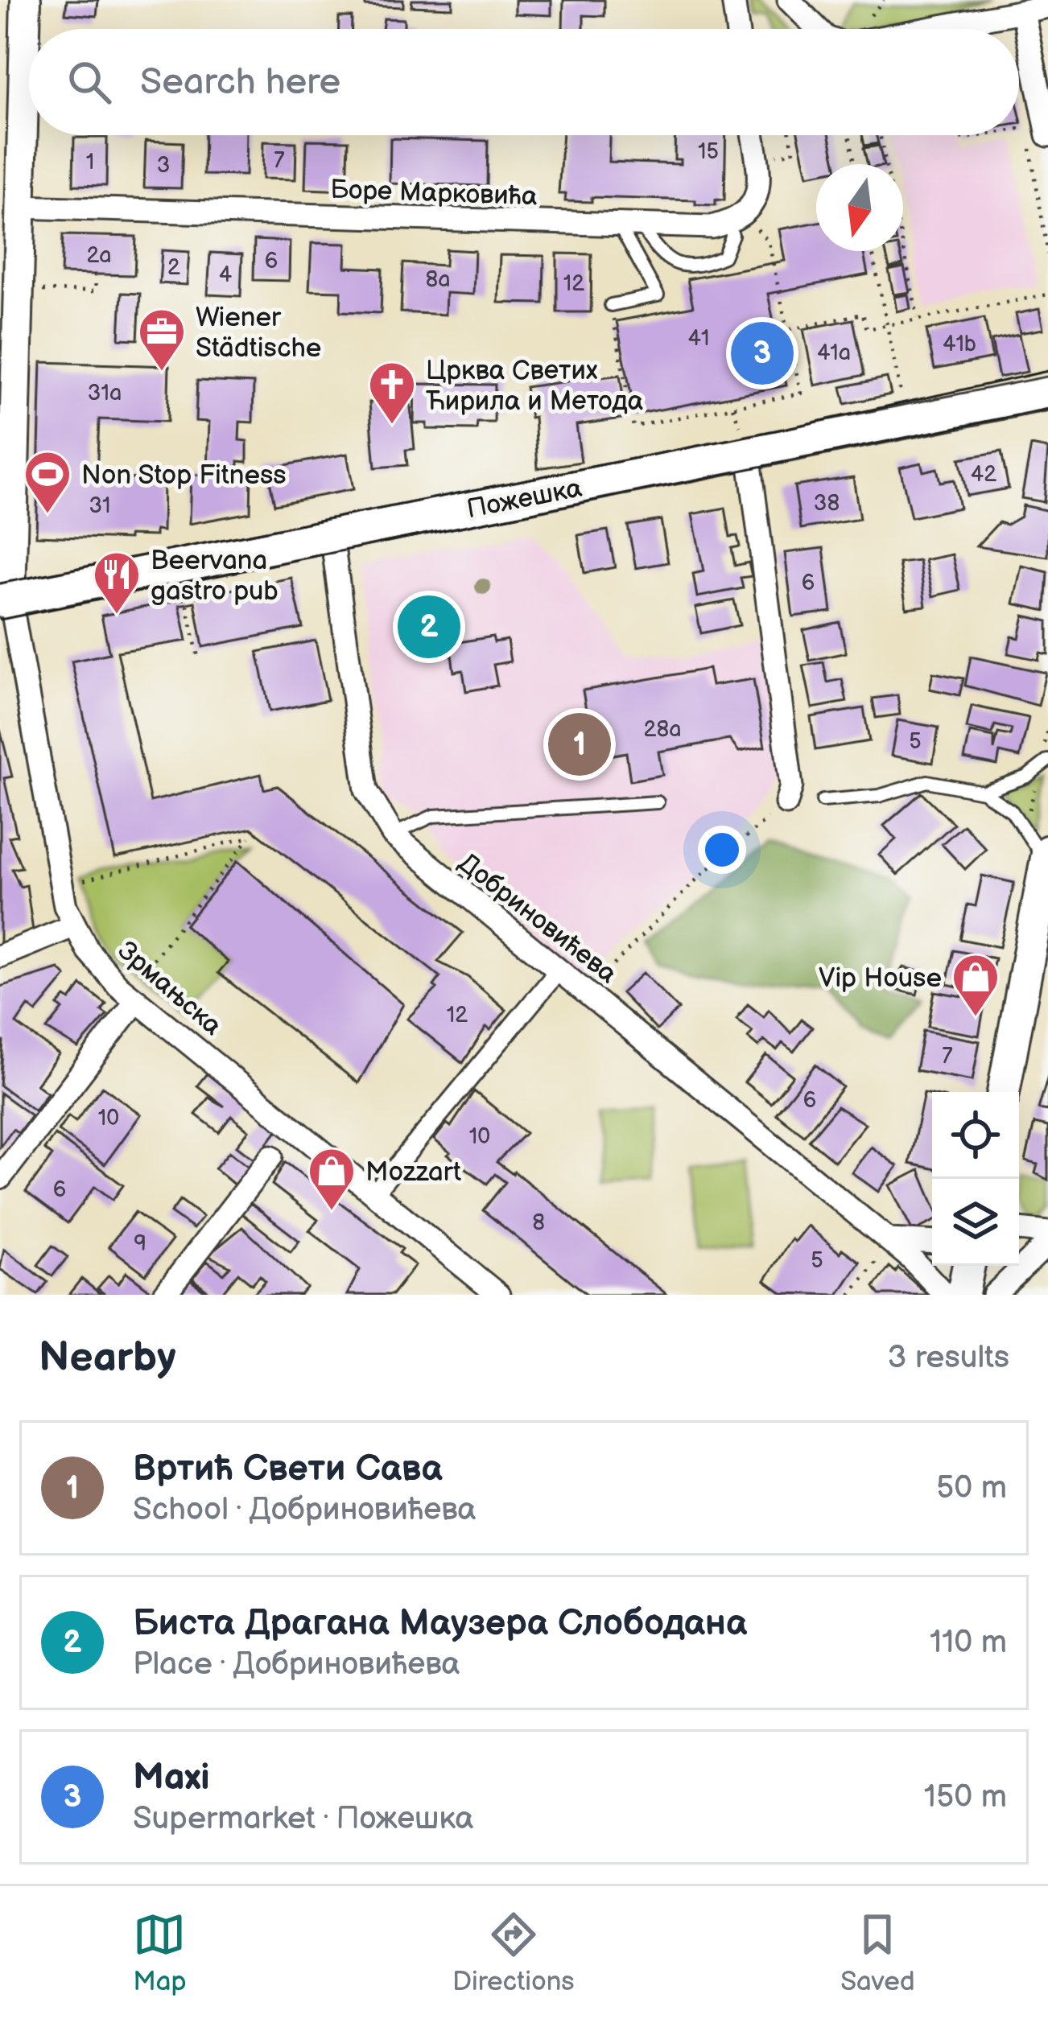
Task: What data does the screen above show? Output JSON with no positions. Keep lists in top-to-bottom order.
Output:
{
  "streets": {
    "main road": ["Пожешка"],
    "street": ["Боре Марковића", "Добриновићева", "Зрмањска"]
  },
  "crossings": [
    ["Пожешка", "Добриновићева"],
    ["Пожешка", "Зрмањска"]
  ],
  "places": {
    "office": ["Wiener Städtische"],
    "church": ["Црква Светих Ћирила и Метода"],
    "sports": ["Non Stop Fitness"],
    "restaurant": ["Beervana gastro pub"],
    "shop": ["Vip House", "Mozzart"]
  },
  "house_numbers": [
    "15",
    "7",
    "1",
    "3",
    "2a",
    "6",
    "2",
    "4",
    "8a",
    "12",
    "41",
    "41b",
    "41a",
    "31a",
    "42",
    "38",
    "31",
    "6",
    "28a",
    "5",
    "12",
    "7",
    "6",
    "10",
    "10",
    "6",
    "8",
    "9",
    "5"
  ],
  "north": "bottom",
  "page": {
    "search": "Search here",
    "pins": ["3", "2", "1"],
    "heading": ["Nearby", "3 results"],
    "list": [
      {
        "mark": "1",
        "name": "Вртић Свети Сава",
        "note": "School · Добриновићева",
        "value": "50 m"
      },
      {
        "mark": "2",
        "name": "Биста Драгана Маузера Слободана",
        "note": "Place · Добриновићева",
        "value": "110 m"
      },
      {
        "mark": "3",
        "name": "Maxi",
        "note": "Supermarket · Пожешка",
        "value": "150 m"
      }
    ],
    "nav": ["Map", "Directions", "Saved"]
  }
}
